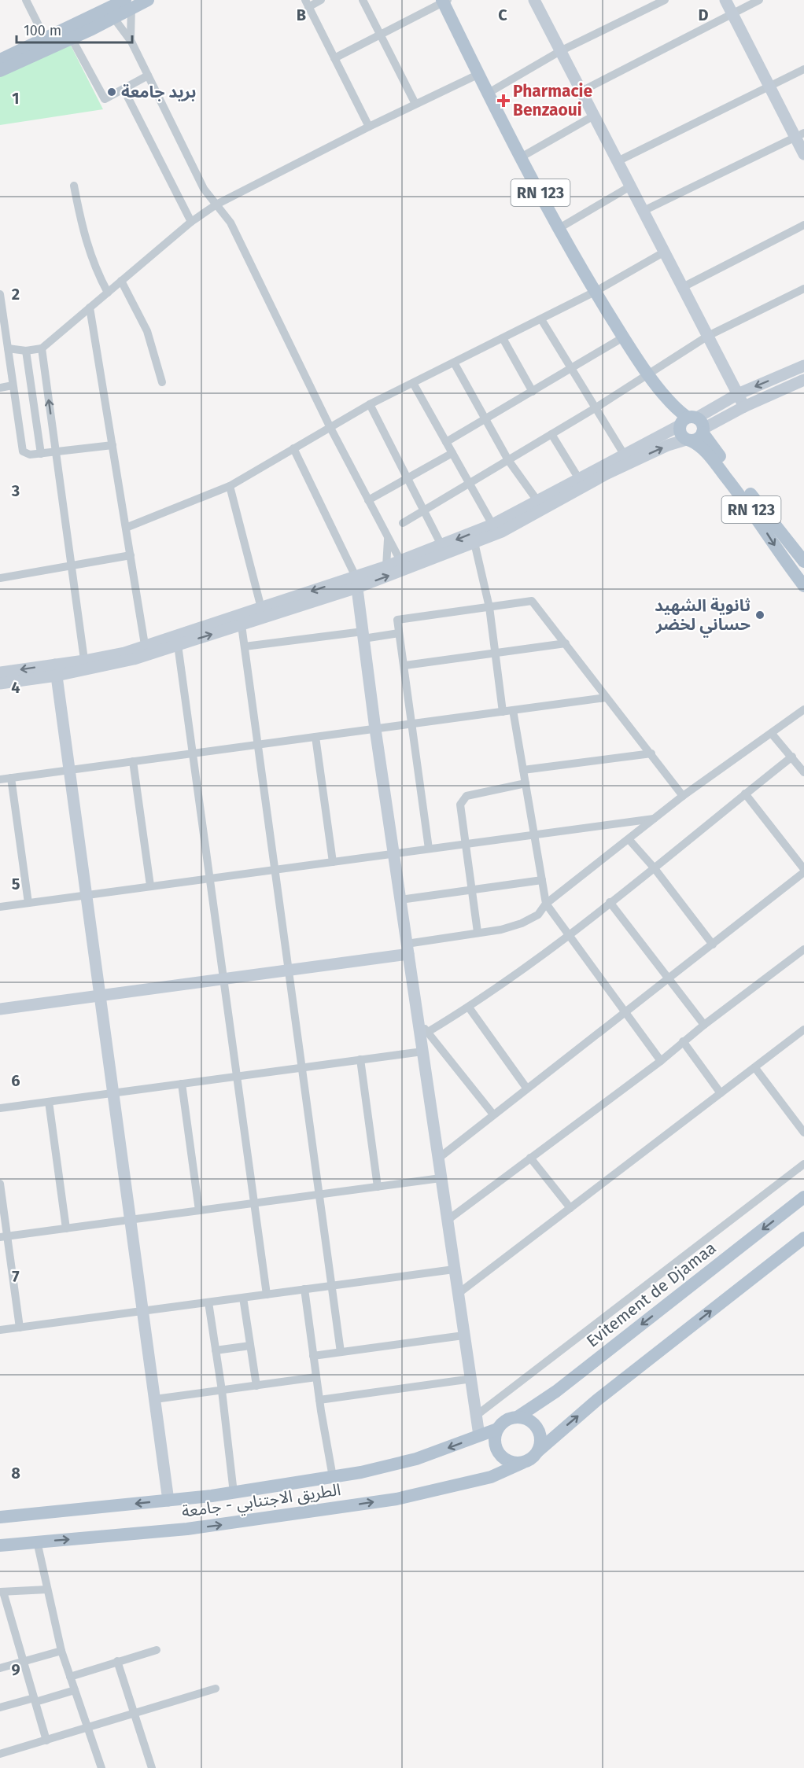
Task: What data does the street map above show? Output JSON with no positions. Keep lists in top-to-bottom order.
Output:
{
  "streets": {
    "main road": ["RN 123", "Evitement de Djamaa", "الطريق الاجتنابي - جامعة"]
  },
  "crossings": [
    ["Evitement de Djamaa", "الطريق الاجتنابي - جامعة"]
  ],
  "places": {
    "other": ["بريد جامعة", "ثانوية الشهيد حساني لخضر"],
    "health": ["Pharmacie Benzaoui"]
  },
  "scale_bar": "100 m",
  "grid": {
    "columns": ["B", "C", "D"],
    "rows": [
      "1",
      "2",
      "3",
      "4",
      "5",
      "6",
      "7",
      "8",
      "9"
    ]
  }
}
